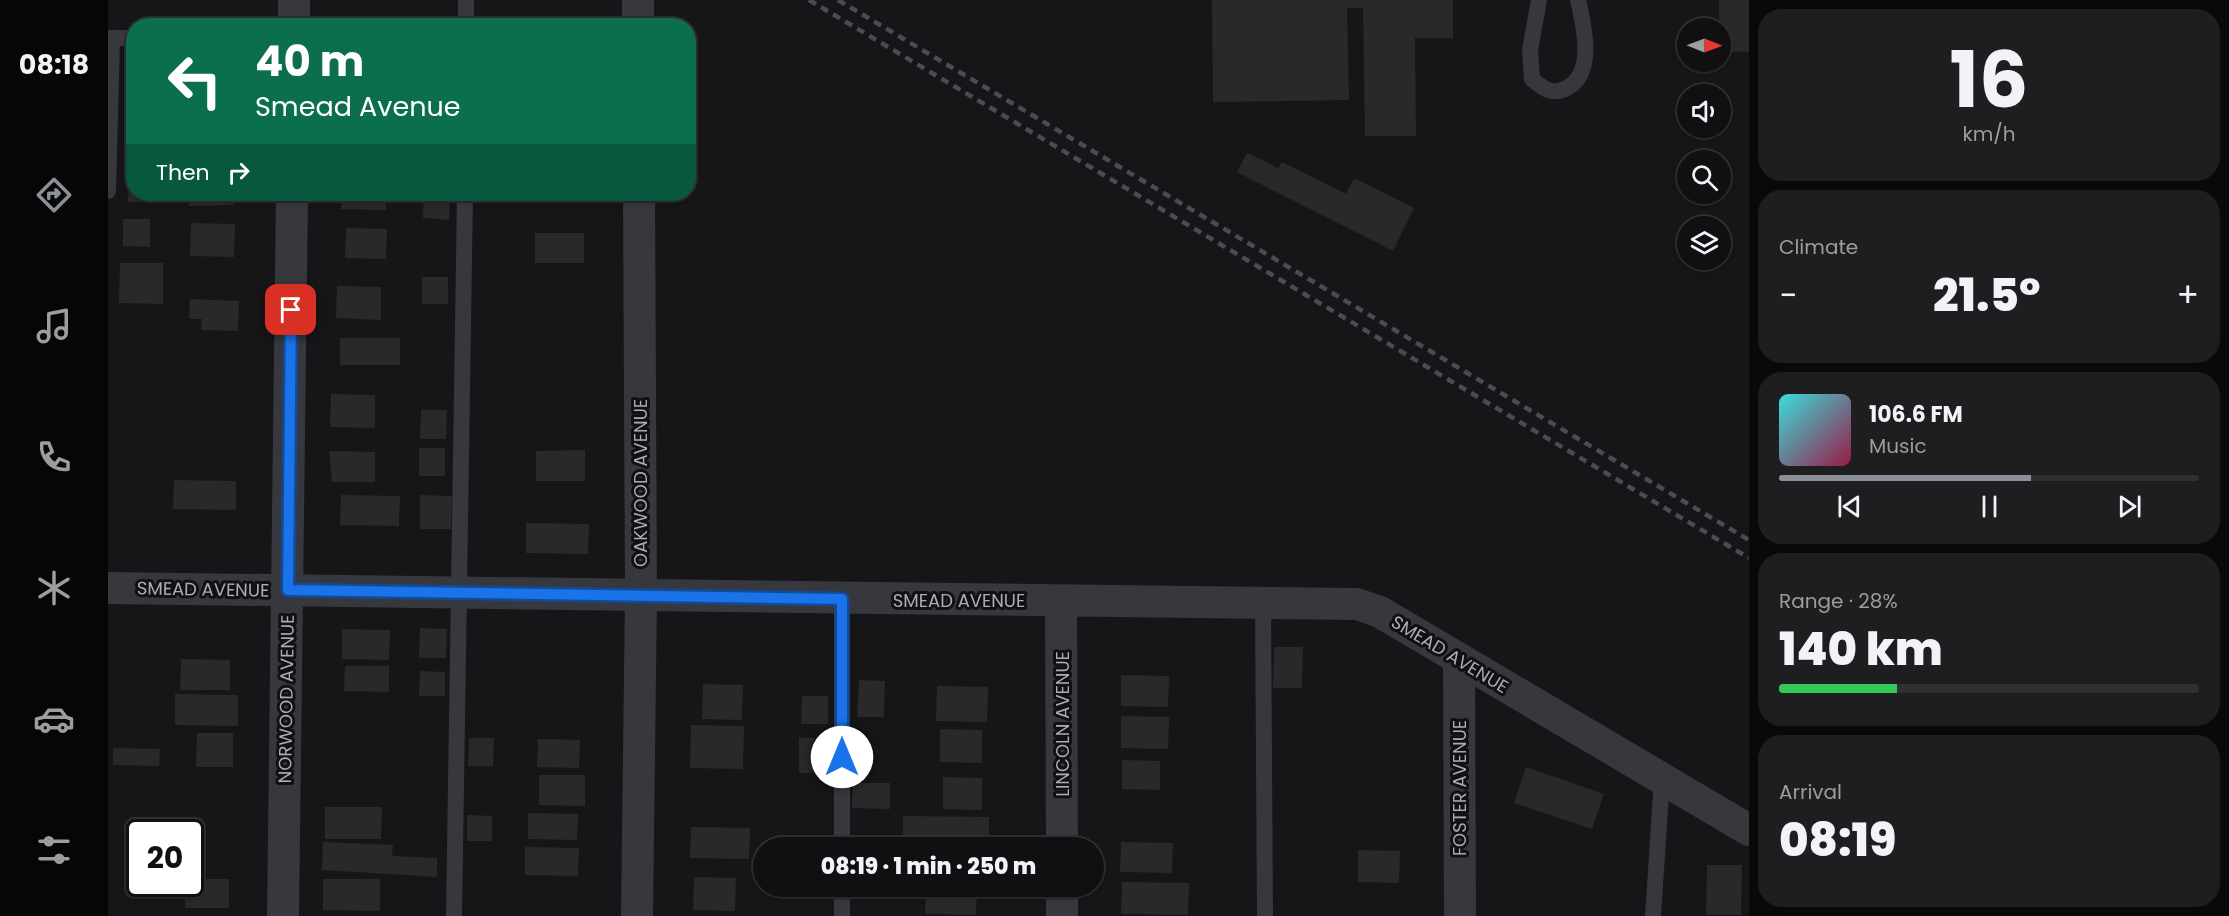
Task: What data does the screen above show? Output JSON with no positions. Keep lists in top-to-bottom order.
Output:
{
  "streets": {
    "street": [
      "OAKWOOD AVENUE",
      "SMEAD AVENUE",
      "NORWOOD AVENUE",
      "LINCOLN AVENUE",
      "FOSTER AVENUE"
    ]
  },
  "crossings": [
    ["OAKWOOD AVENUE", "SMEAD AVENUE"],
    ["SMEAD AVENUE", "NORWOOD AVENUE"],
    ["SMEAD AVENUE", "LINCOLN AVENUE"],
    ["SMEAD AVENUE", "FOSTER AVENUE"]
  ],
  "north": "right",
  "page": {
    "tabs": "08:18",
    "tile": [
      ["16", "km/h"],
      "Climate",
      ["Range · 28%", "140 km"],
      ["Arrival", "08:19"]
    ],
    "turn": ["40 m", "Smead Avenue"],
    "then": "Then",
    "heat": ["−", "21.5°", "+"],
    "song": ["106.6 FM", "Music"],
    "limit": "20",
    "trip": "08:19 · 1 min · 250 m"
  }
}
